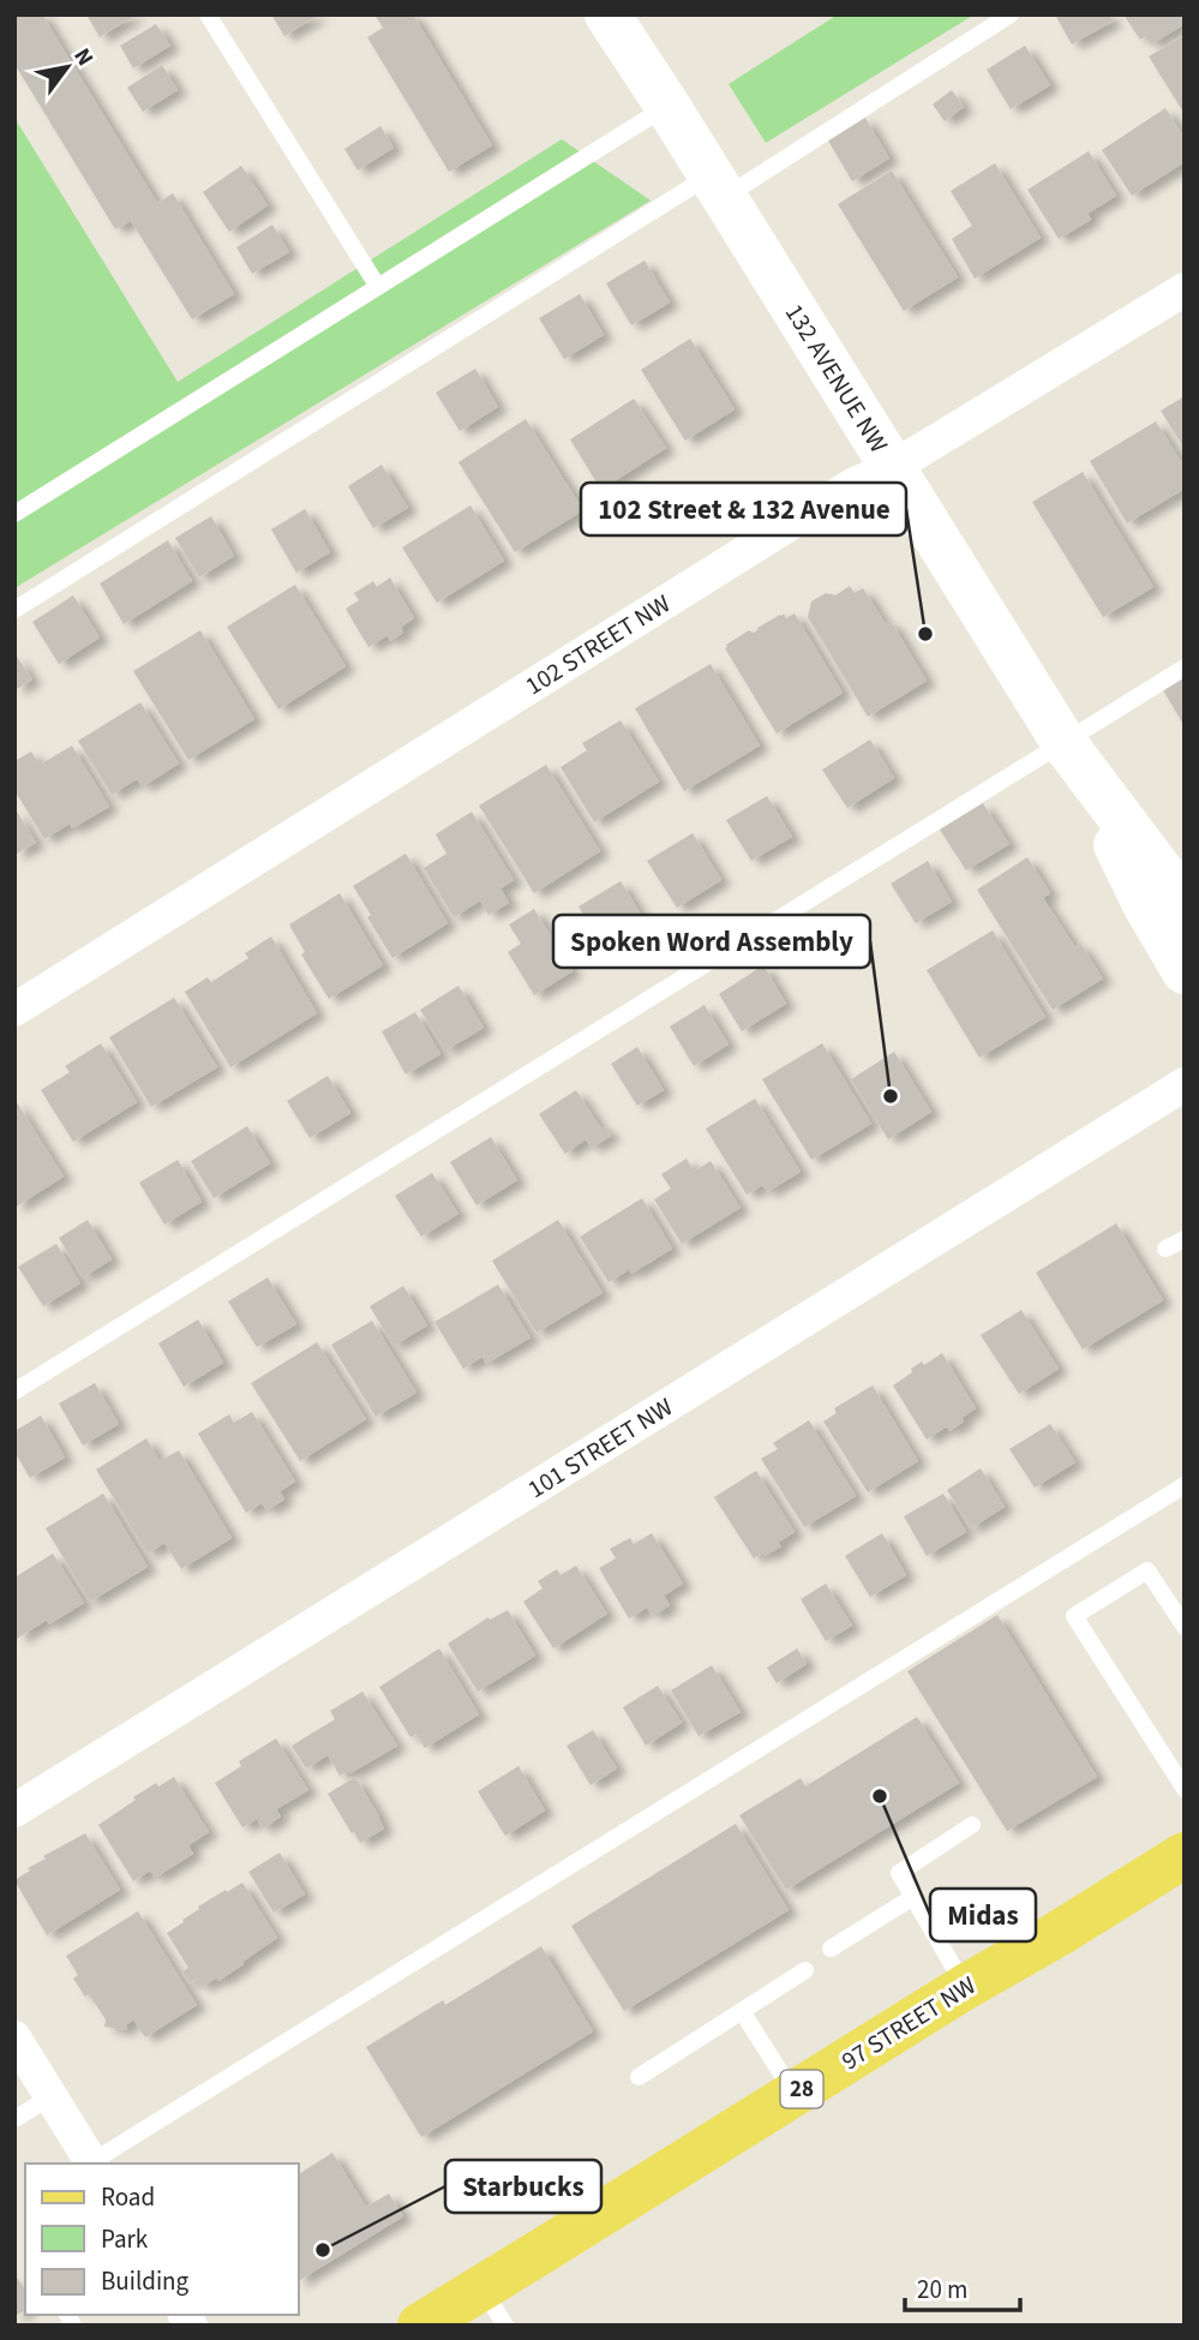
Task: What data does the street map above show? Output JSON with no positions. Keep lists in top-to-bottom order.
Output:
{
  "streets": {
    "main road": ["97 STREET NW", "28"],
    "street": ["132 AVENUE NW", "102 STREET NW", "101 STREET NW"]
  },
  "crossings": [
    ["132 AVENUE NW", "102 STREET NW"]
  ],
  "places": [
    "102 Street & 132 Avenue",
    "Spoken Word Assembly",
    "Midas",
    "Starbucks"
  ],
  "legend": ["Road", "Park", "Building"],
  "scale_bar": "20 m",
  "north": "top right"
}
